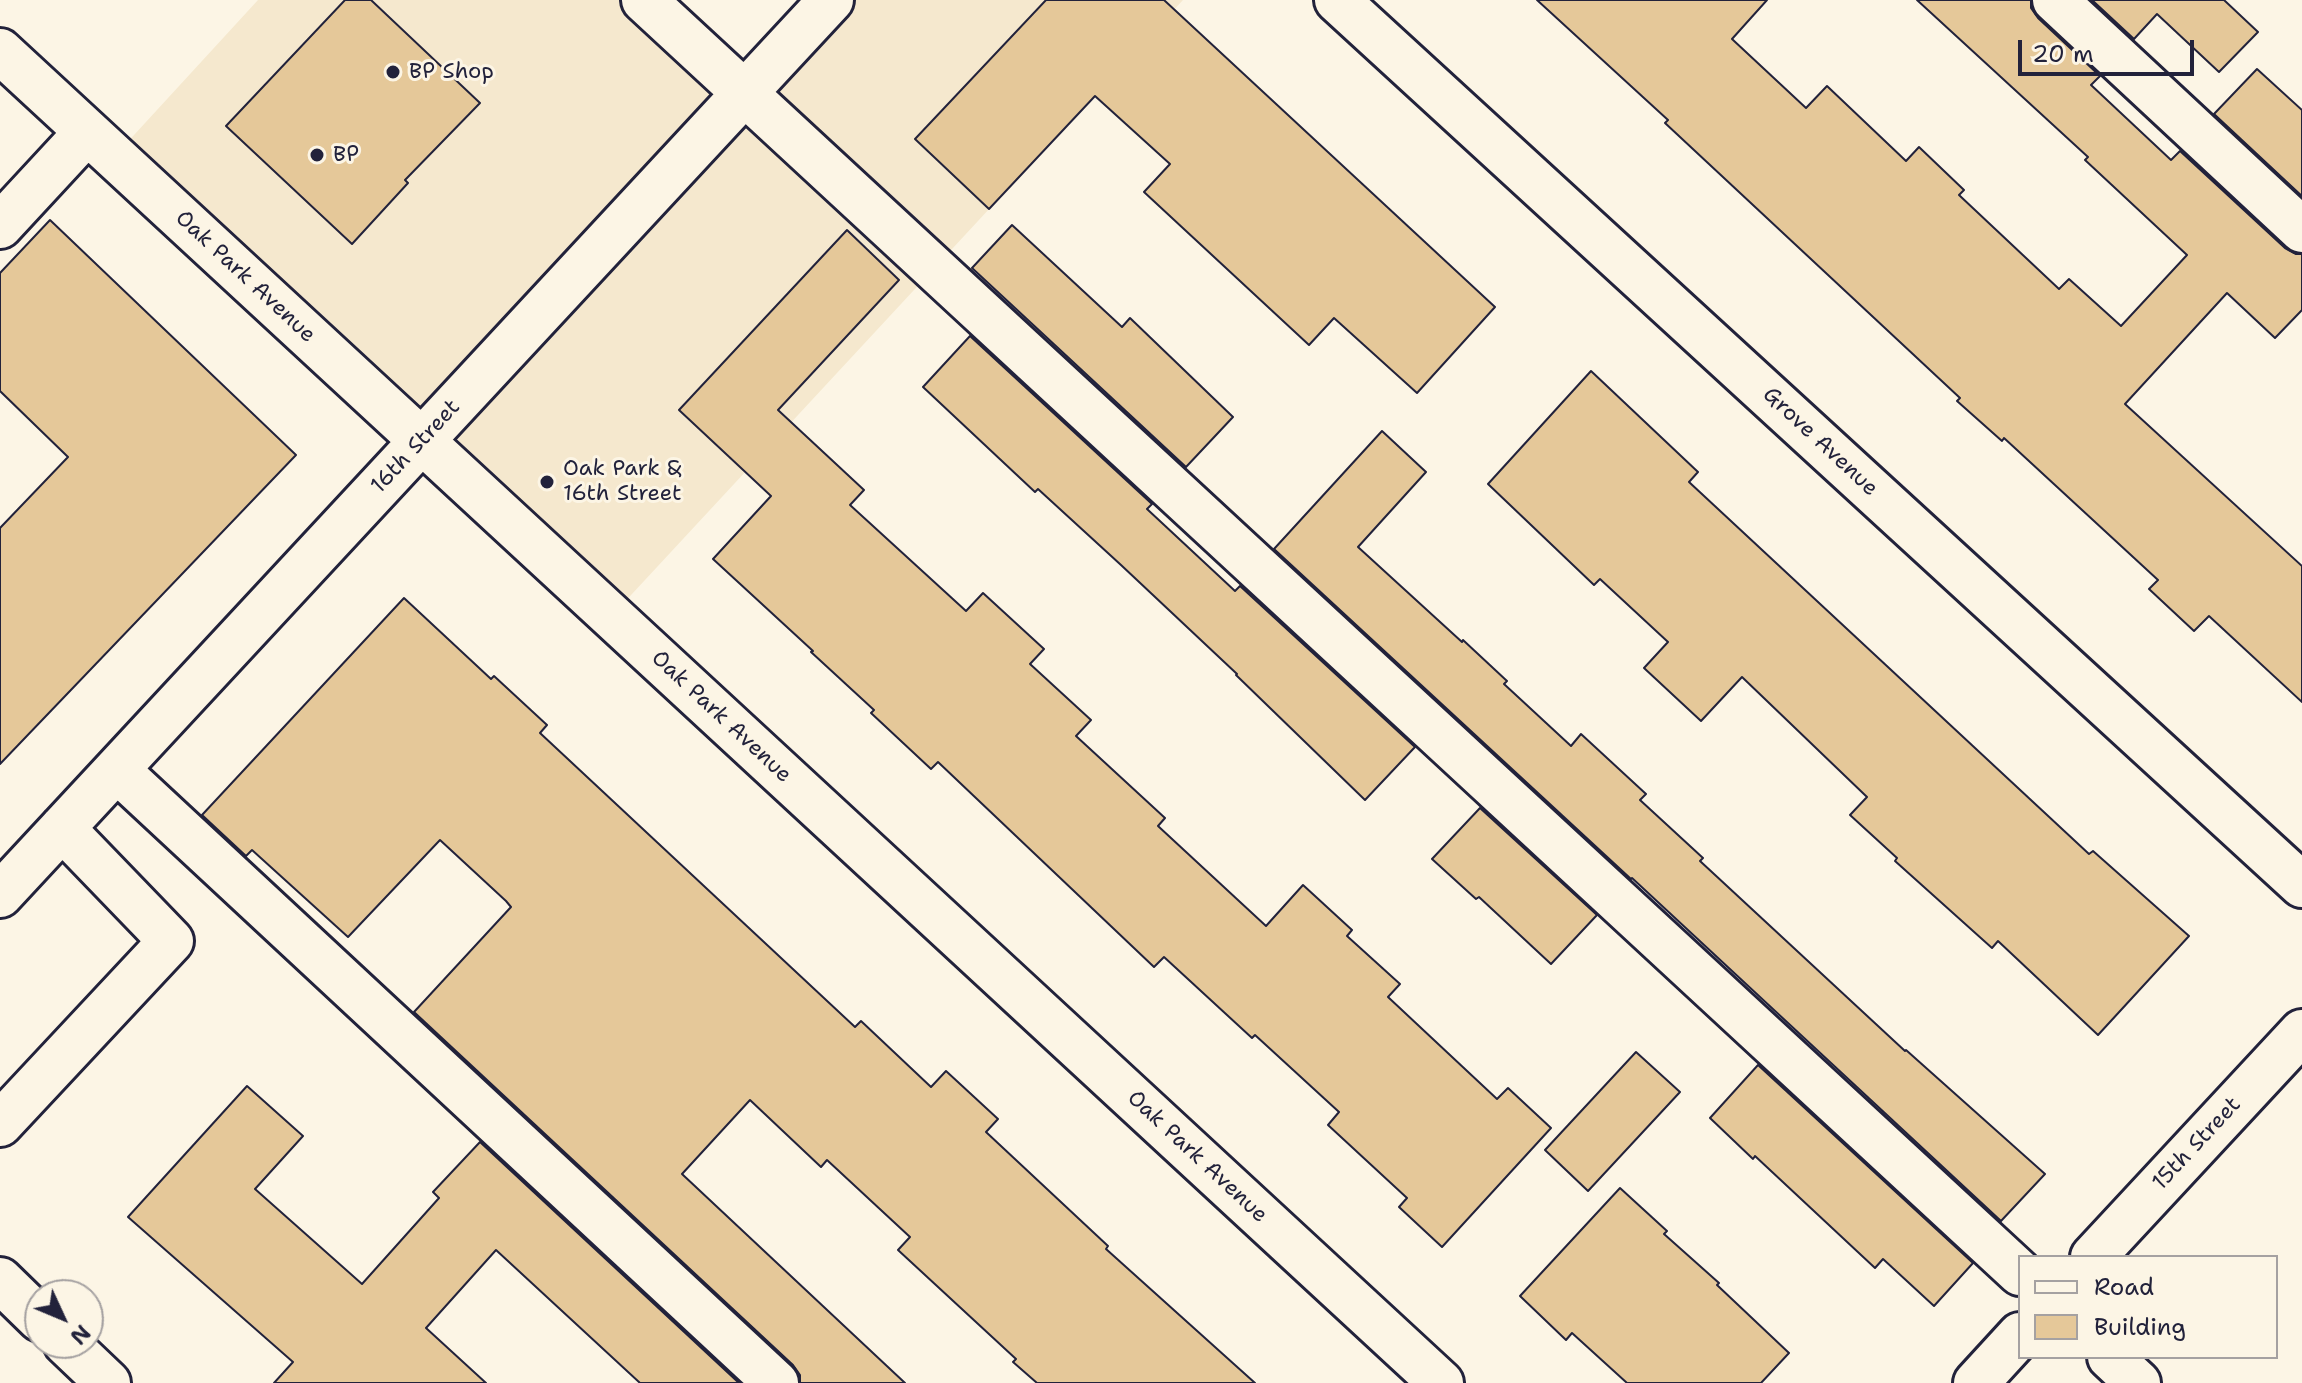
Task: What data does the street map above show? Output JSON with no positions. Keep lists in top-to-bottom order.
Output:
{
  "streets": {
    "street": [
      "Oak Park Avenue",
      "Grove Avenue",
      "16th Street",
      "15th Street"
    ]
  },
  "crossings": [
    ["Oak Park Avenue", "16th Street"]
  ],
  "places": ["BP Shop", "BP", "Oak Park & 16th Street"],
  "legend": ["Road", "Building"],
  "scale_bar": "20 m",
  "north": "bottom right"
}
